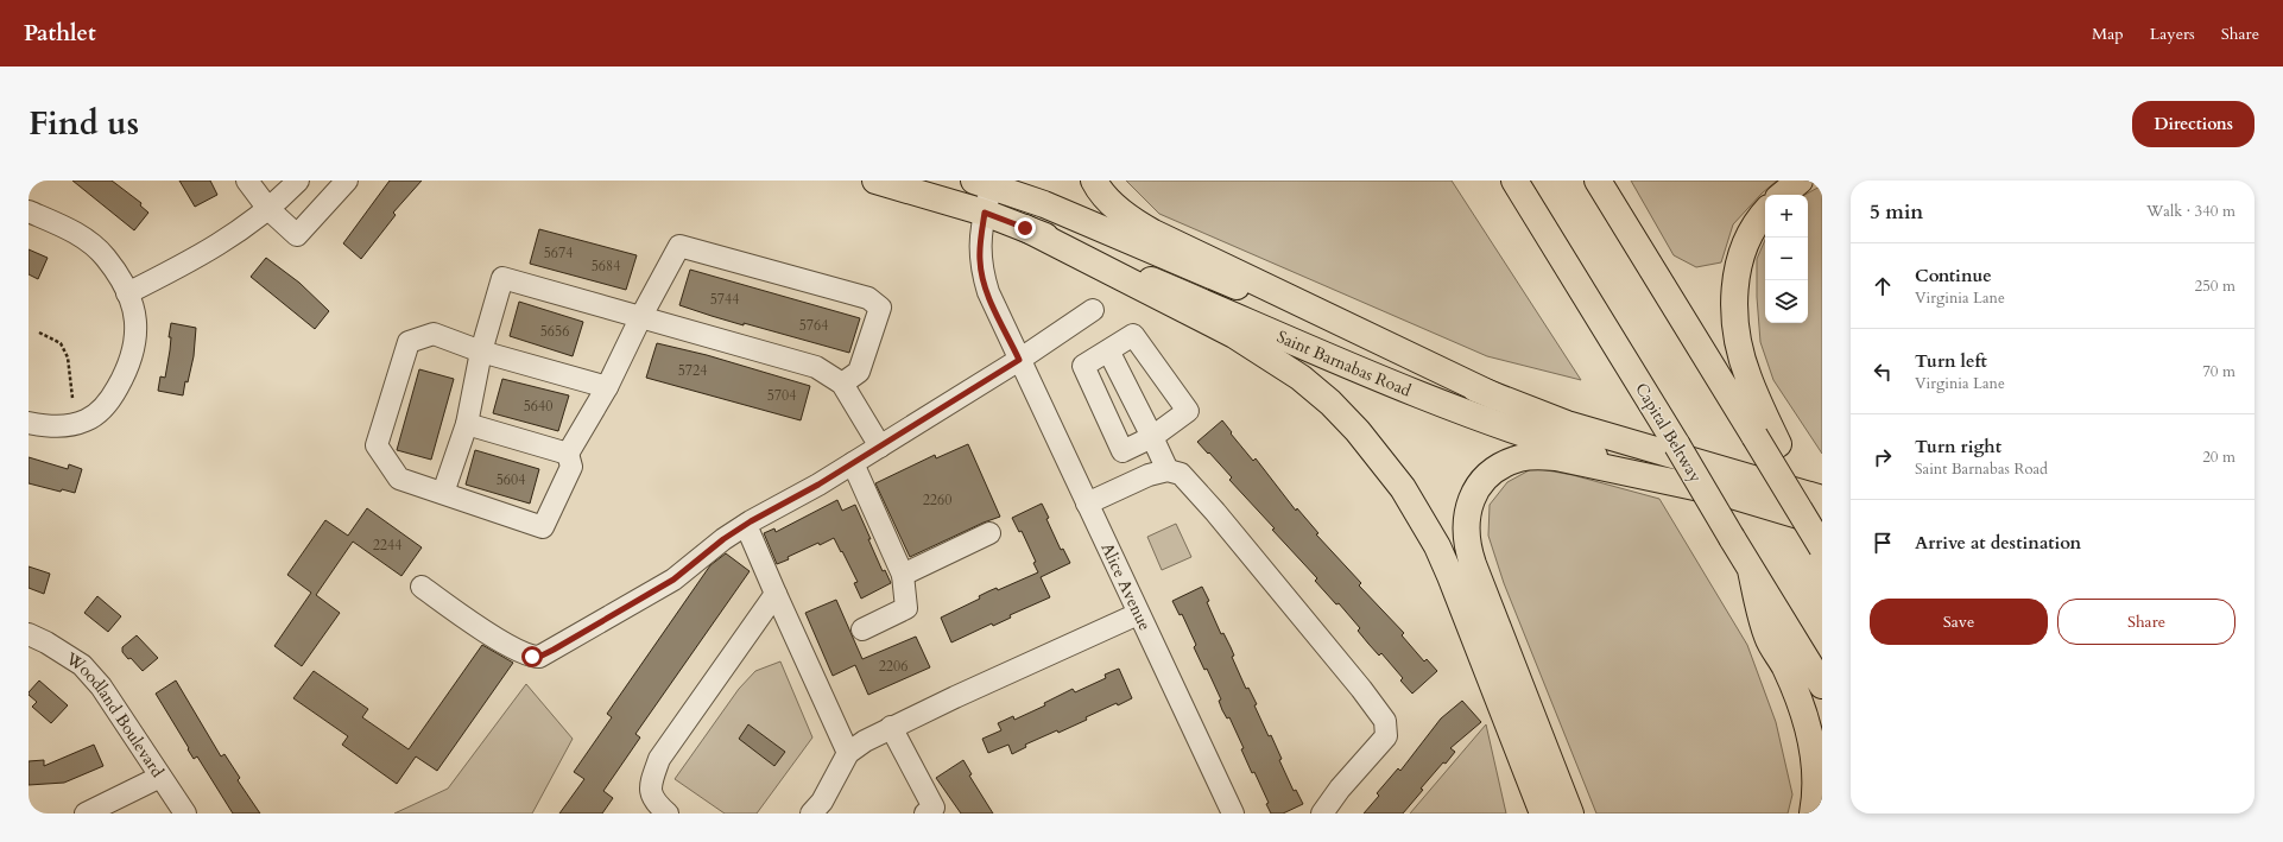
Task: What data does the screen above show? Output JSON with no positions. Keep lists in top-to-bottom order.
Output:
{
  "streets": {
    "main road": ["Saint Barnabas Road", "Capital Beltway"],
    "street": ["Alice Avenue", "Woodland Boulevard"]
  },
  "crossings": [
    ["Saint Barnabas Road", "Alice Avenue"]
  ],
  "house_numbers": [
    "5674",
    "5684",
    "5744",
    "5764",
    "5656",
    "5724",
    "5704",
    "5640",
    "5604",
    "2260",
    "2244",
    "2206"
  ],
  "page": {
    "header": "Pathlet",
    "nav": ["Map", "Layers", "Share"],
    "title": "Find us",
    "buttons": [
      "Directions",
      ["Save", "Share"]
    ],
    "heading": ["5 min", "Walk · 340 m"],
    "map_buttons": ["+", "−"],
    "list": [
      ["Continue", "Virginia Lane", "250 m"],
      ["Turn left", "Virginia Lane", "70 m"],
      ["Turn right", "Saint Barnabas Road", "20 m"],
      "Arrive at destination"
    ]
  }
}
